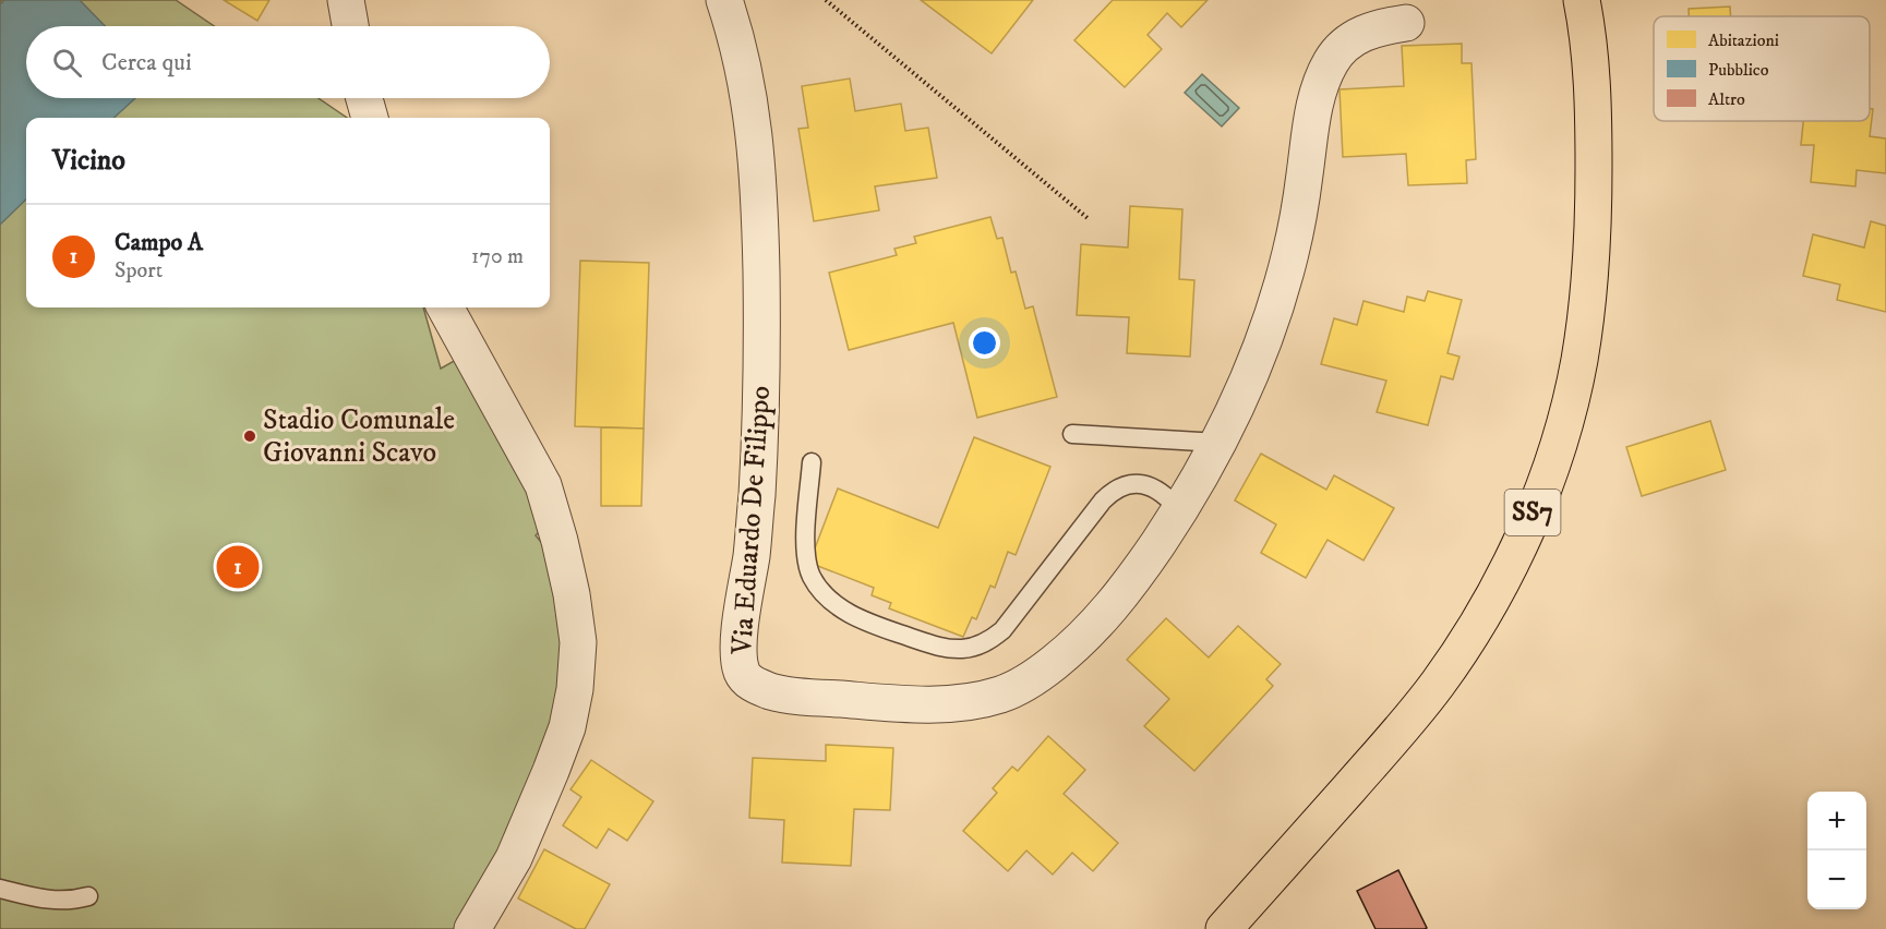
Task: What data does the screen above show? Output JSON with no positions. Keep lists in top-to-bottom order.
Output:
{
  "streets": {
    "main road": ["SS7"],
    "street": ["Via Eduardo De Filippo"]
  },
  "places": ["Stadio Comunale Giovanni Scavo"],
  "legend": ["Abitazioni", "Pubblico", "Altro"],
  "page": {
    "search": "Cerca qui",
    "heading": "Vicino",
    "list": [
      {
        "mark": "1",
        "name": "Campo A",
        "note": "Sport",
        "value": "170 m"
      }
    ],
    "pins": "1",
    "map_buttons": ["+", "−"]
  }
}
